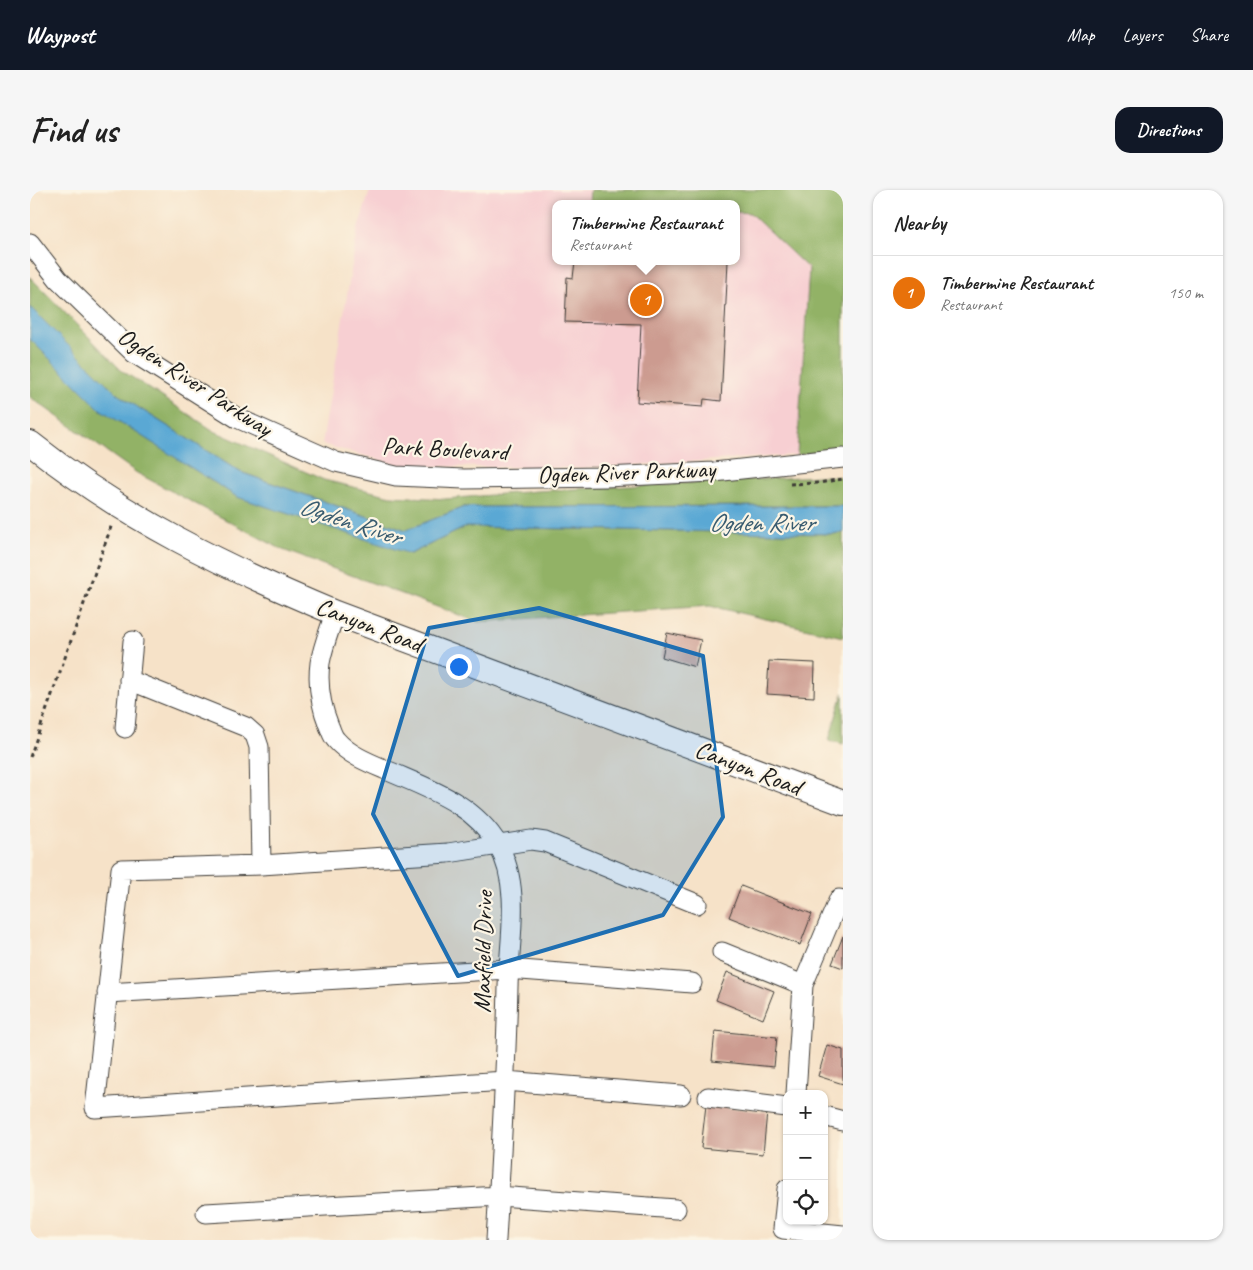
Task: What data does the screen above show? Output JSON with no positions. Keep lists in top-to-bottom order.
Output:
{
  "streets": {
    "main road": ["Canyon Road"],
    "street": ["Park Boulevard", "Maxfield Drive"]
  },
  "crossings": [
    ["Canyon Road", "Maxfield Drive"]
  ],
  "water": ["Ogden River"],
  "page": {
    "header": "Waypost",
    "nav": ["Map", "Layers", "Share"],
    "buttons": "Directions",
    "title": "Find us",
    "heading": "Nearby",
    "popup": ["Timbermine Restaurant", "Restaurant"],
    "list": [
      {
        "mark": "1",
        "name": "Timbermine Restaurant",
        "note": "Restaurant",
        "value": "150 m"
      }
    ],
    "pins": "1",
    "map_buttons": ["+", "−"]
  }
}
